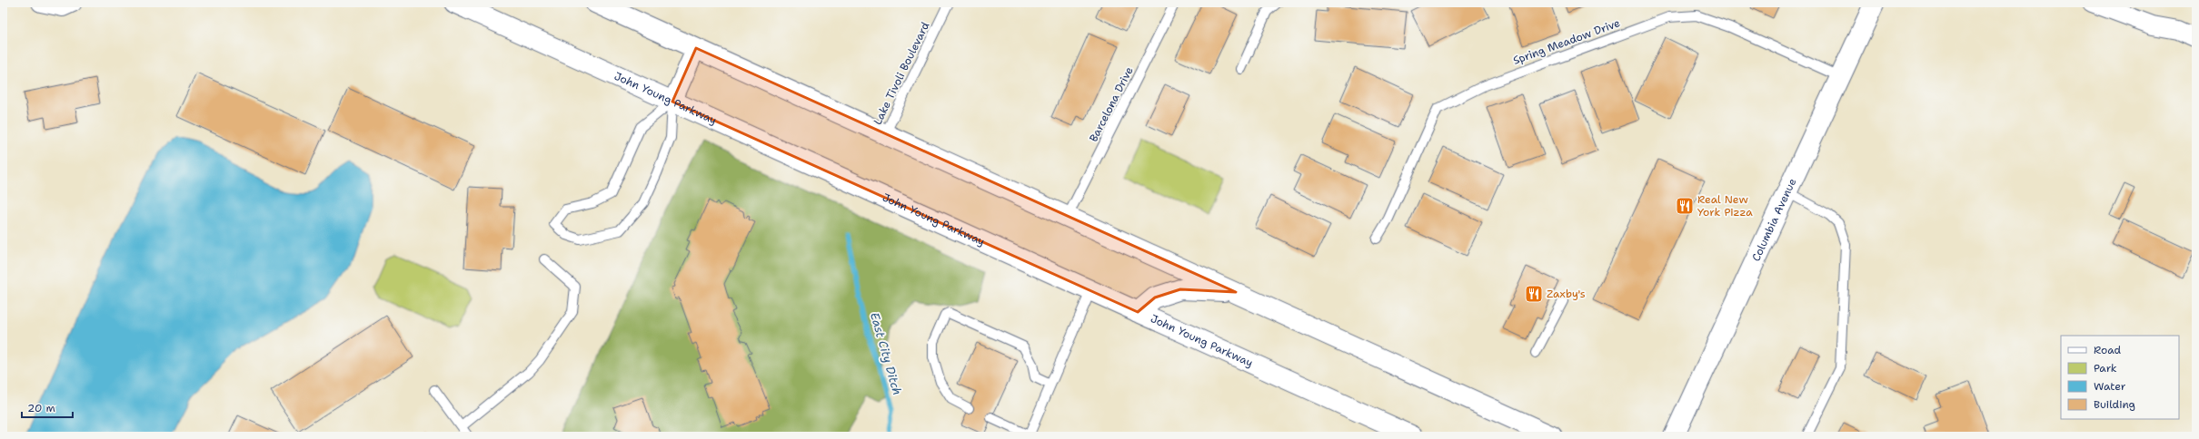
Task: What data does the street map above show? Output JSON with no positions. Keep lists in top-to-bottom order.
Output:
{
  "streets": {
    "main road": ["John Young Parkway", "Columbia Avenue"],
    "lane": ["Spring Meadow Drive", "Lake Tivoli Boulevard", "Barcelona Drive"]
  },
  "crossings": [
    ["Spring Meadow Drive", "Columbia Avenue"]
  ],
  "water": ["East City Ditch"],
  "places": {
    "restaurant": ["Real New York Pizza", "Zaxby's"]
  },
  "legend": [
    "Road",
    "Park",
    "Water",
    "Building"
  ],
  "scale_bar": "20 m"
}
